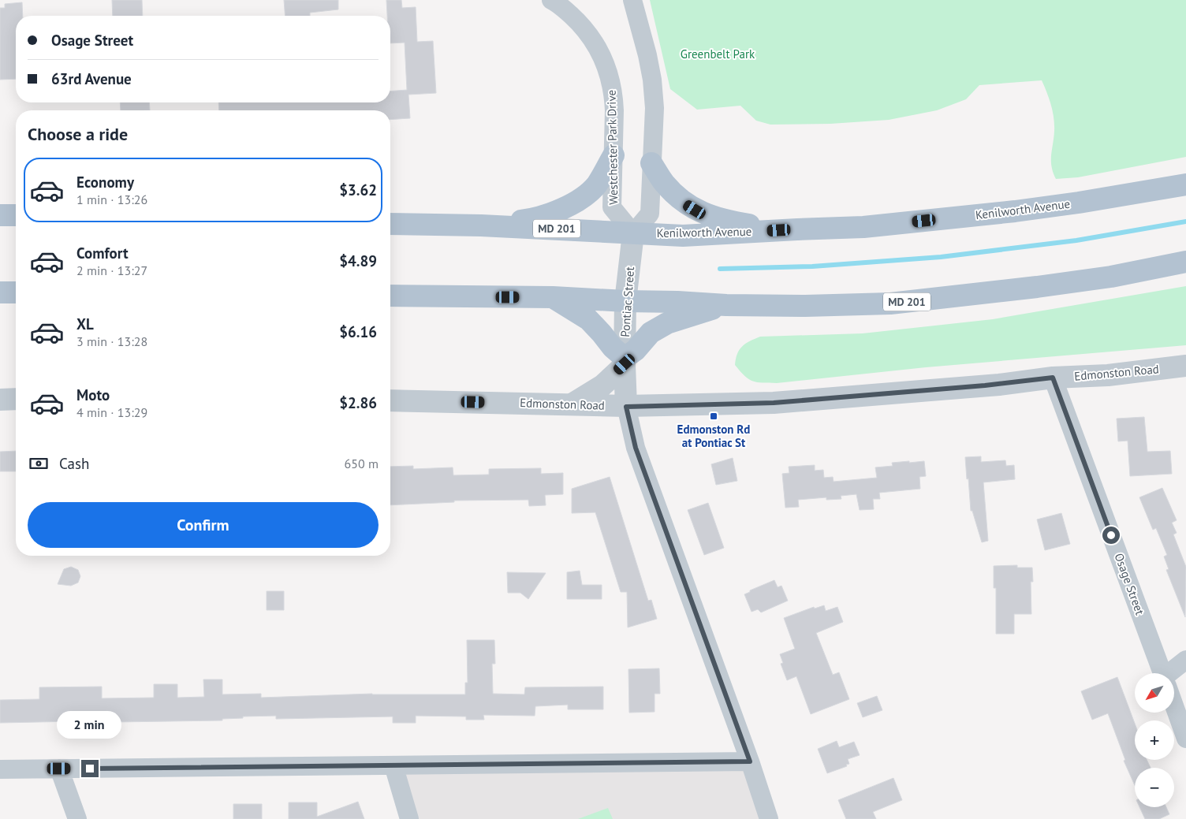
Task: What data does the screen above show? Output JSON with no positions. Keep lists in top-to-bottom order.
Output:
{
  "streets": {
    "main road": ["Kenilworth Avenue", "MD 201"],
    "street": [
      "Westchester Park Drive",
      "Pontiac Street",
      "Edmonston Road",
      "Osage Street"
    ]
  },
  "crossings": [
    ["Westchester Park Drive", "Kenilworth Avenue"],
    ["Westchester Park Drive", "Pontiac Street"],
    ["Kenilworth Avenue", "Pontiac Street"],
    ["MD 201", "Pontiac Street"],
    ["Pontiac Street", "Edmonston Road"],
    ["Edmonston Road", "Osage Street"]
  ],
  "parks": ["Greenbelt Park"],
  "places": {
    "transit": ["Edmonston Rd at Pontiac St"]
  },
  "north": "bottom left",
  "page": {
    "banner": ["Osage Street", "63rd Avenue"],
    "heading": "Choose a ride",
    "list": [
      {
        "name": "Economy",
        "note": "1 min · 13:26",
        "value": "$3.62"
      },
      {
        "name": "Comfort",
        "note": "2 min · 13:27",
        "value": "$4.89"
      },
      {
        "name": "XL",
        "note": "3 min · 13:28",
        "value": "$6.16"
      },
      {
        "name": "Moto",
        "note": "4 min · 13:29",
        "value": "$2.86"
      }
    ],
    "pay": ["Cash", "650 m"],
    "buttons": "Confirm",
    "map_buttons": ["+", "−"],
    "bubble": "2 min"
  }
}
